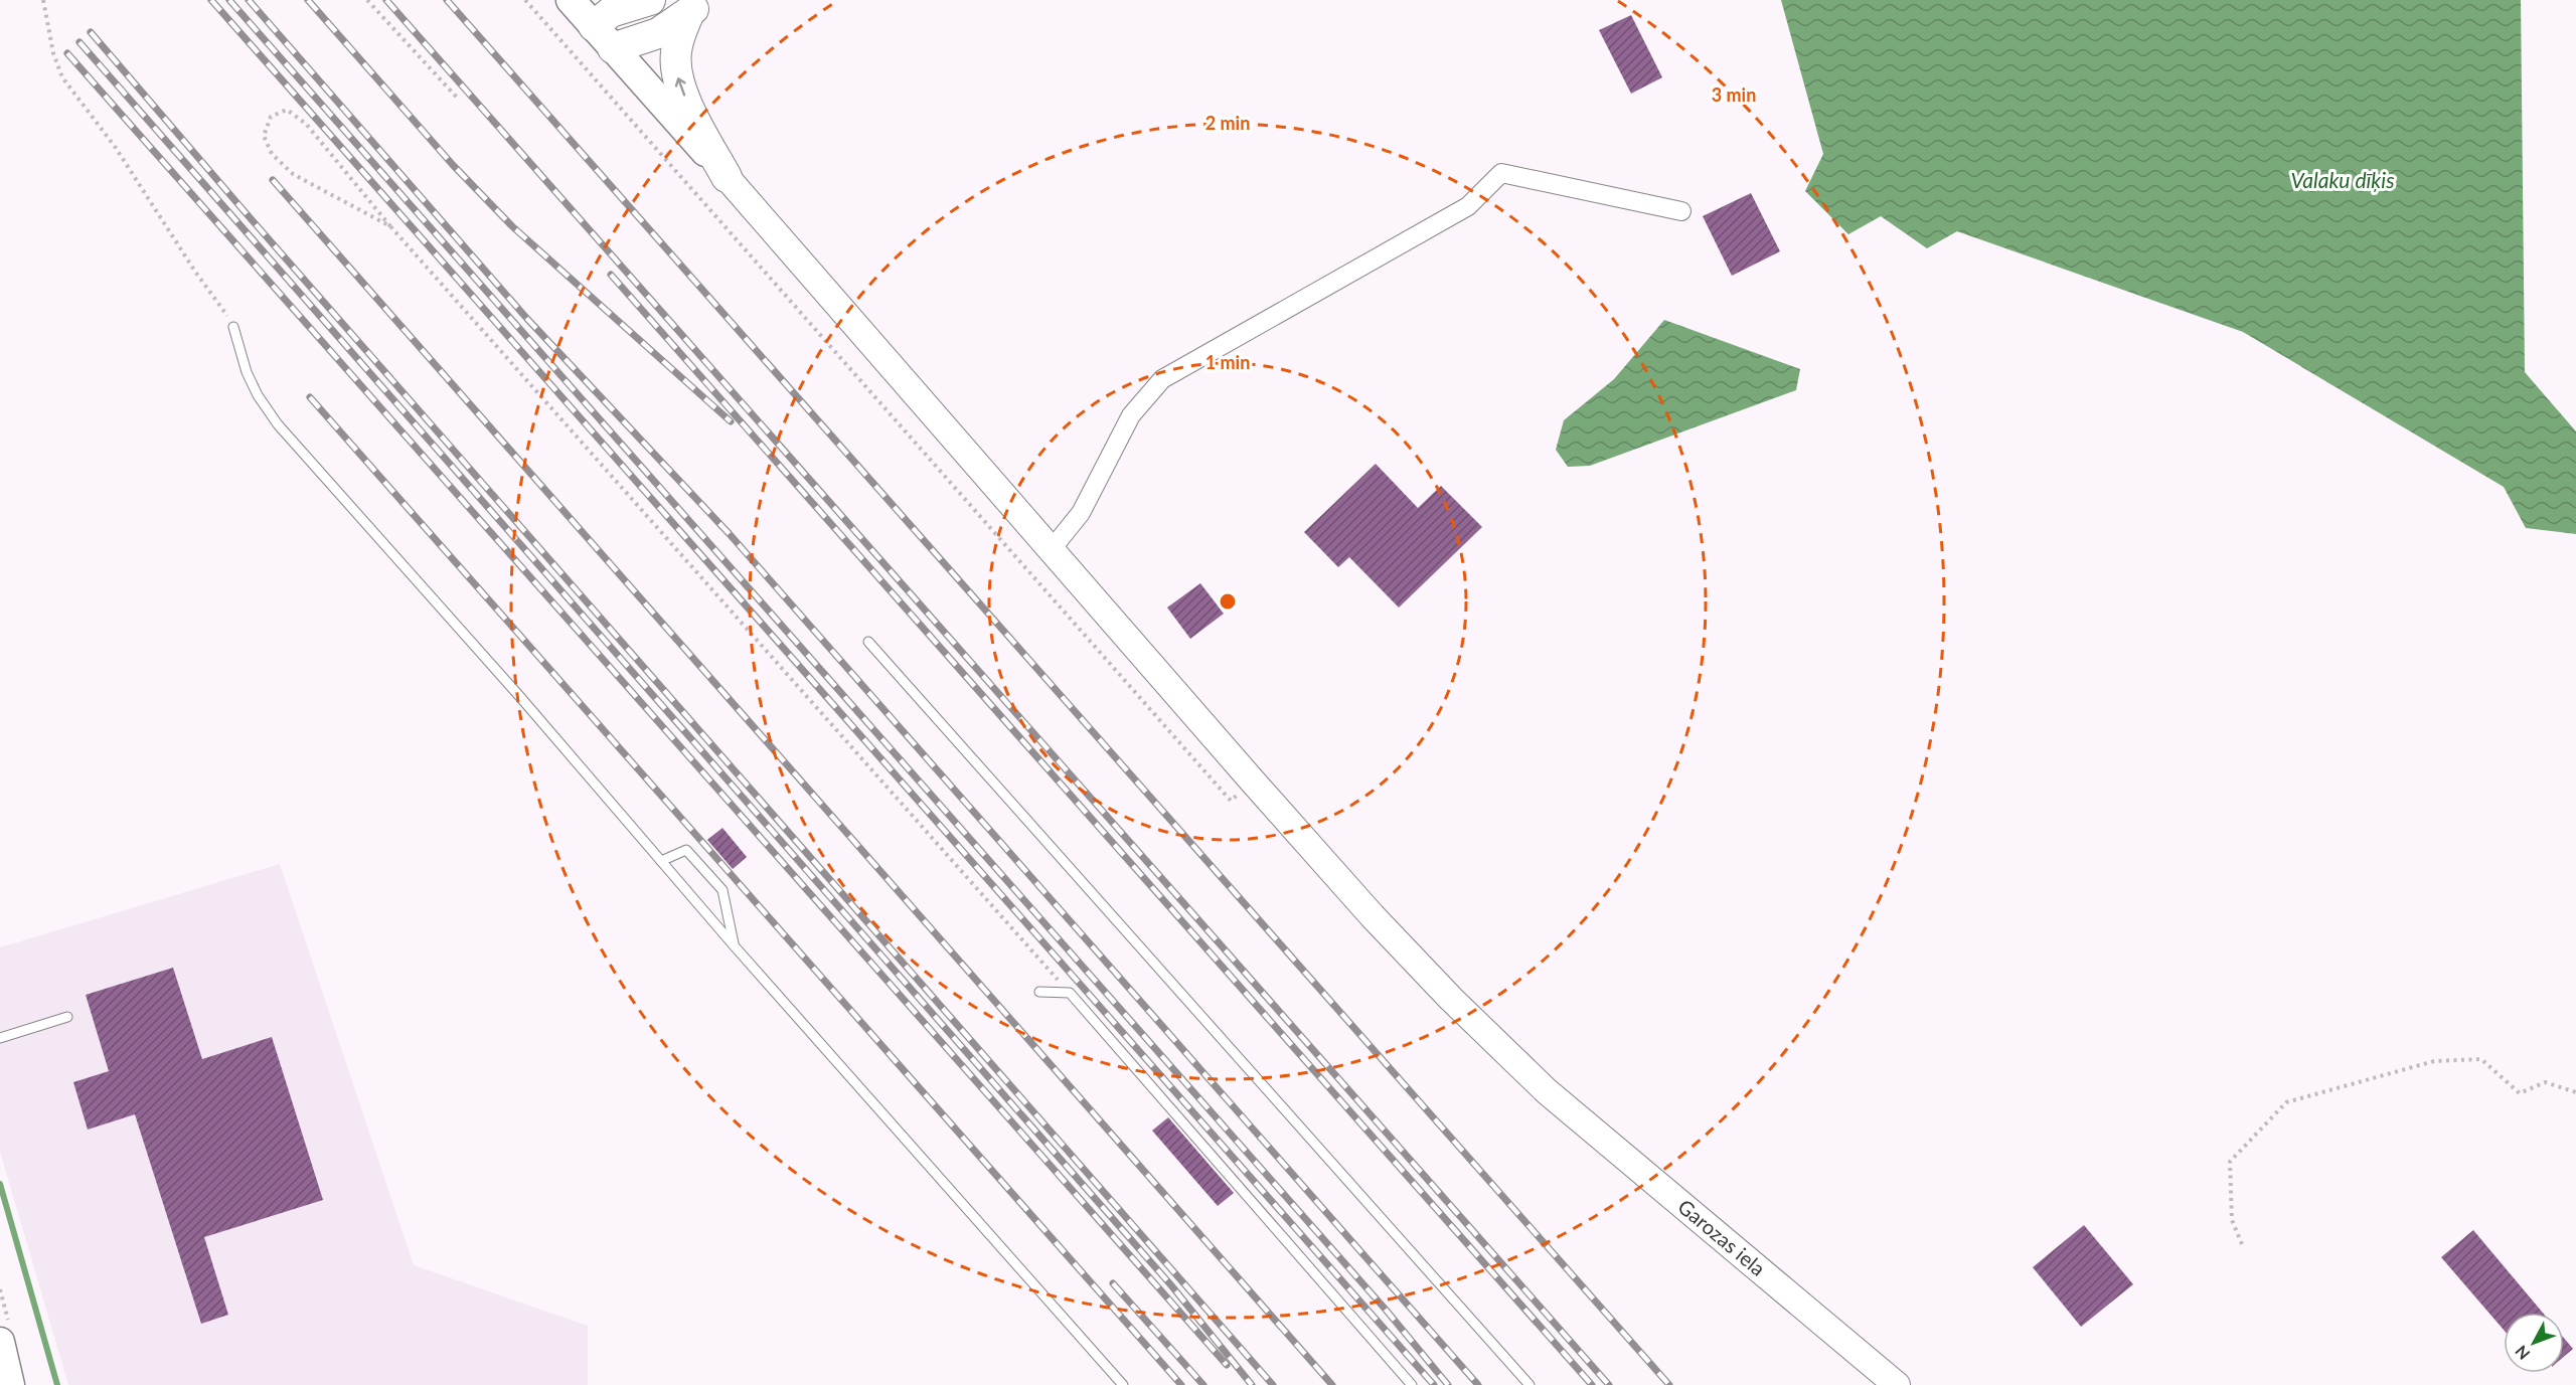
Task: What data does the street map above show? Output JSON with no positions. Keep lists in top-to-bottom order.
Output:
{
  "streets": {
    "main road": ["Garozas iela"]
  },
  "water": ["Valaku dīķis"],
  "north": "bottom left",
  "rings": ["3 min", "2 min", "1 min"]
}
